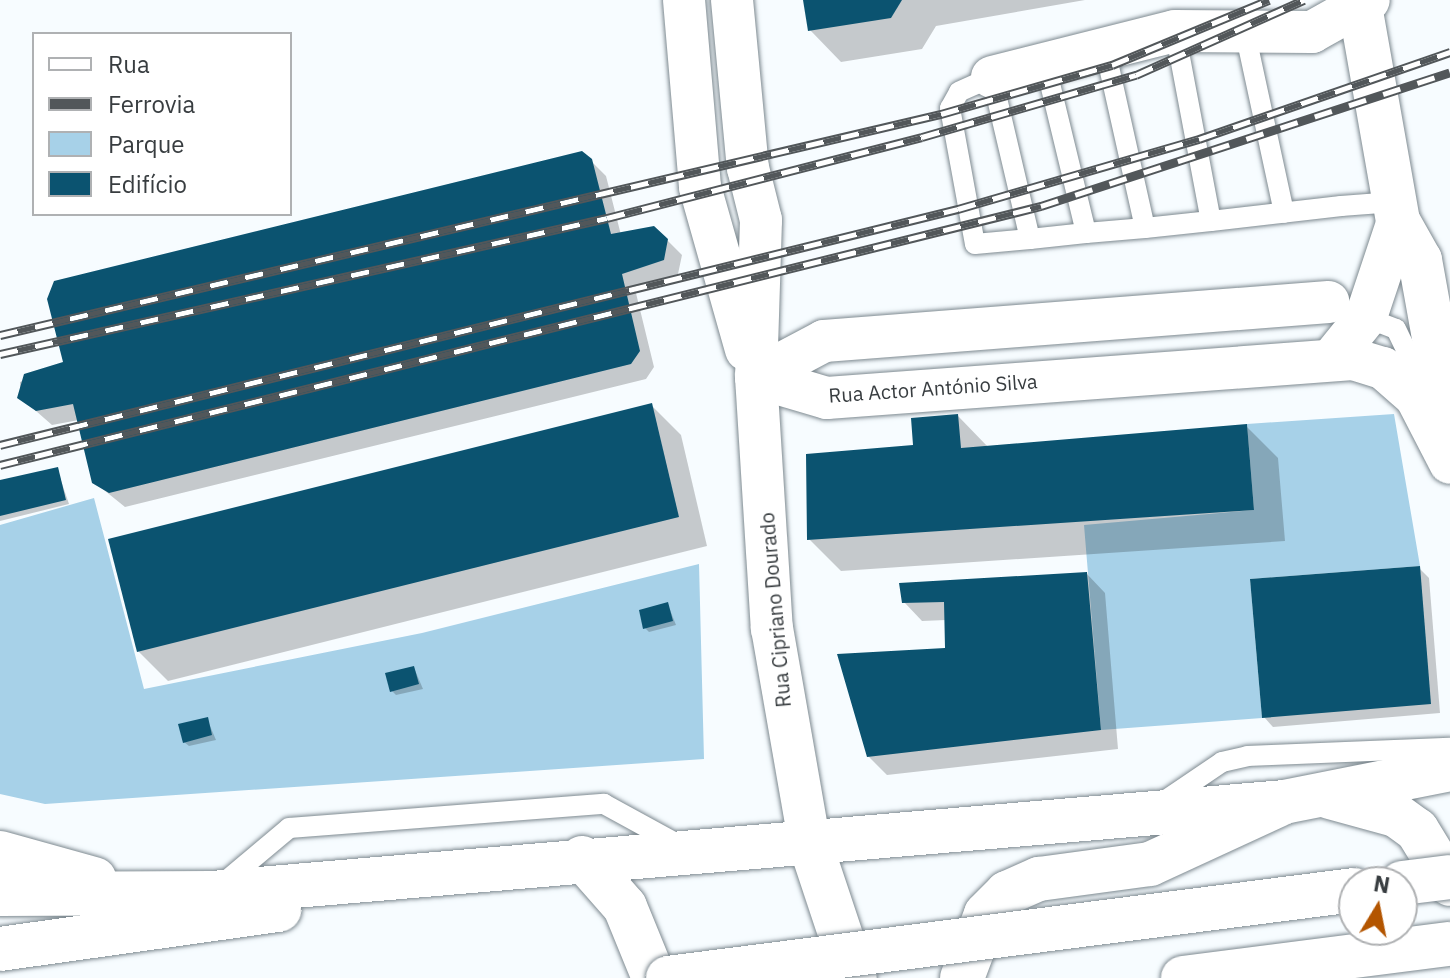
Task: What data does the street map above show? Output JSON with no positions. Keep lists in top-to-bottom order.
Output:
{
  "streets": {
    "street": ["Rua Actor António Silva", "Rua Cipriano Dourado"]
  },
  "crossings": [
    ["Rua Actor António Silva", "Rua Cipriano Dourado"]
  ],
  "legend": [
    "Rua",
    "Ferrovia",
    "Parque",
    "Edifício"
  ],
  "north": "top"
}
